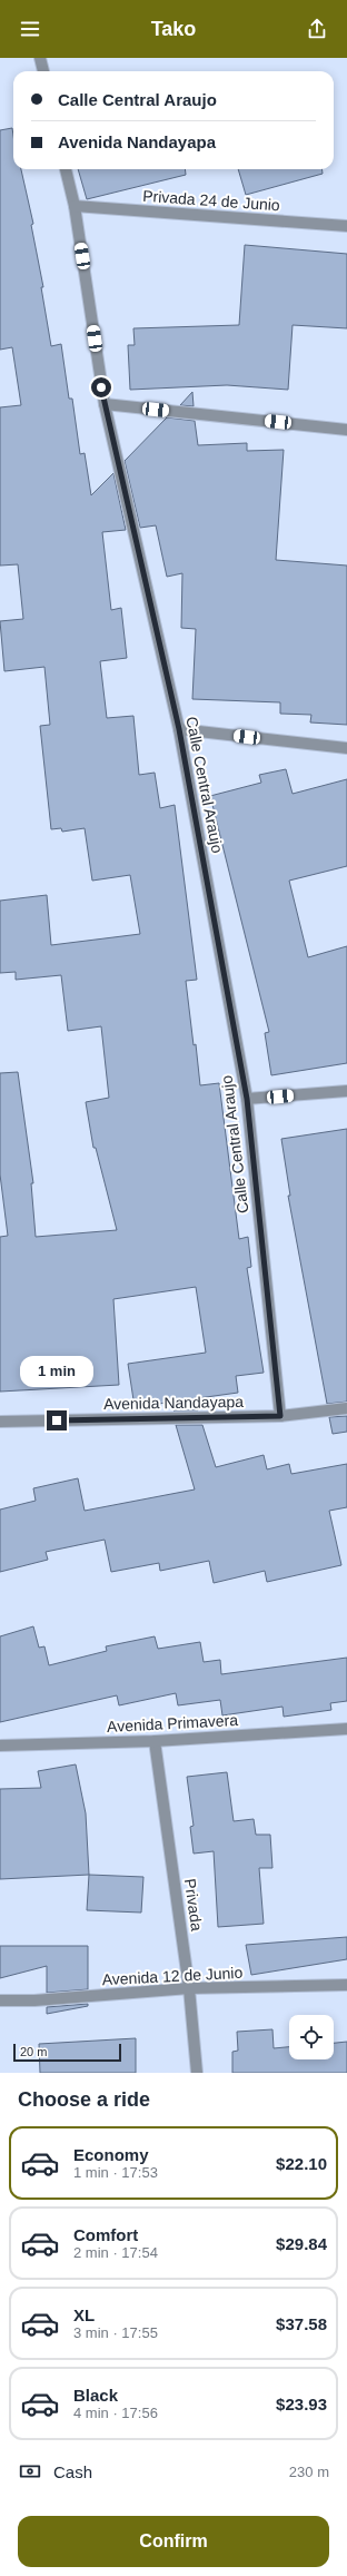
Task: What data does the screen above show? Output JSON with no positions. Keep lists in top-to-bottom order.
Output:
{
  "streets": {
    "street": [
      "Privada 24 de Junio",
      "Calle Central Araujo",
      "Avenida Nandayapa",
      "Avenida Primavera",
      "Privada",
      "Avenida 12 de Junio"
    ]
  },
  "crossings": [
    ["Privada 24 de Junio", "Calle Central Araujo"],
    ["Calle Central Araujo", "Avenida Nandayapa"],
    ["Avenida Primavera", "Privada"],
    ["Privada", "Avenida 12 de Junio"]
  ],
  "scale_bar": "20 m",
  "page": {
    "header": "Tako",
    "banner": ["Calle Central Araujo", "Avenida Nandayapa"],
    "bubble": "1 min",
    "scale": "20 m",
    "heading": "Choose a ride",
    "list": [
      {
        "name": "Economy",
        "note": "1 min · 17:53",
        "value": "$22.10"
      },
      {
        "name": "Comfort",
        "note": "2 min · 17:54",
        "value": "$29.84"
      },
      {
        "name": "XL",
        "note": "3 min · 17:55",
        "value": "$37.58"
      },
      {
        "name": "Black",
        "note": "4 min · 17:56",
        "value": "$23.93"
      }
    ],
    "pay": ["Cash", "230 m"],
    "buttons": "Confirm"
  }
}
